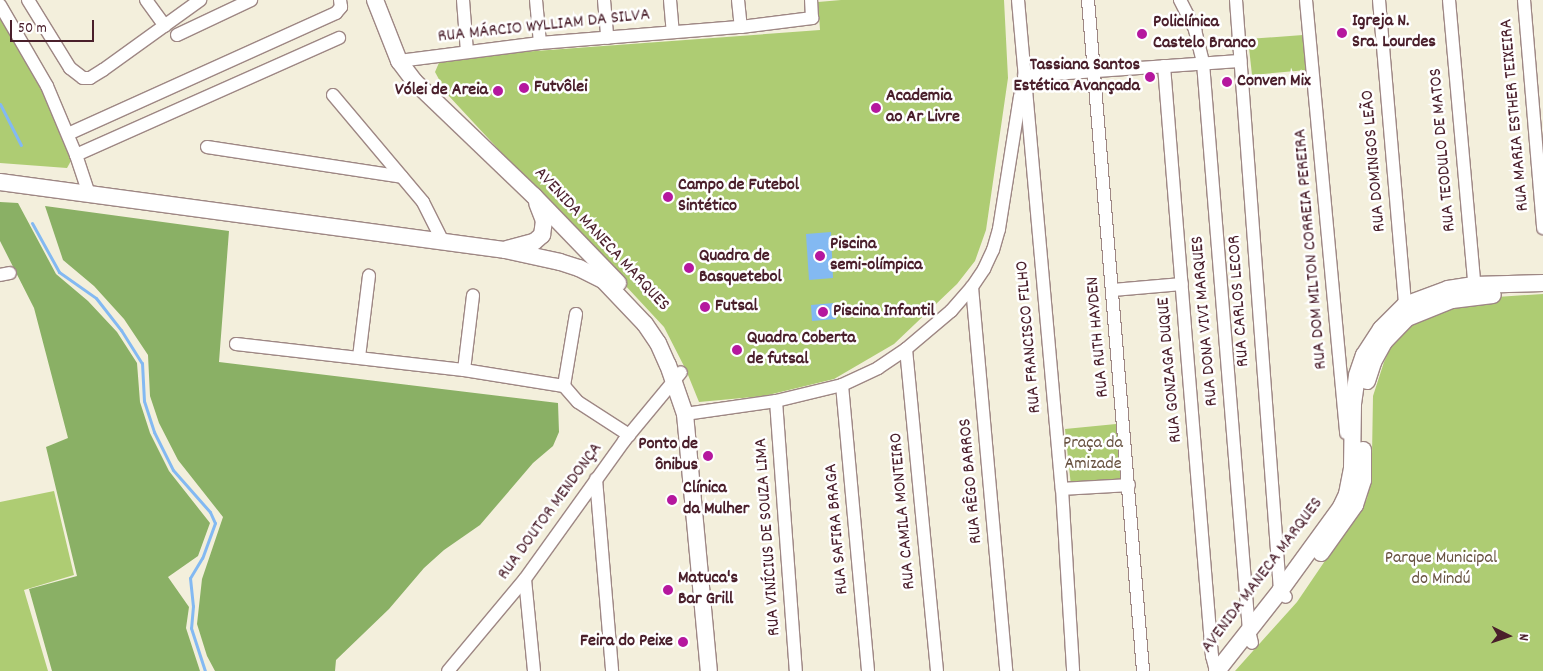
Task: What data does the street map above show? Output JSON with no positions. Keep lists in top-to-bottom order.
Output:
{
  "streets": {
    "main road": ["AVENIDA MANECA MARQUES"],
    "street": [
      "RUA MÁRCIO WYLLIAM DA SILVA",
      "RUA MARIA ESTHER TEIXEIRA",
      "RUA TEODULO DE MATOS",
      "RUA DOMINGOS LEÃO",
      "RUA DOM MILTON CORREIA PEREIRA",
      "RUA CARLOS LECOR",
      "RUA DONA VIVI MARQUES",
      "RUA FRANCISCO FILHO",
      "RUA RUTH HAYDEN",
      "RUA GONZAGA DUQUE",
      "RUA RÊGO BARROS",
      "RUA CAMILA MONTEIRO",
      "RUA DOUTOR MENDONÇA",
      "RUA SAFIRA BRAGA",
      "RUA VINÍCIUS DE SOUZA LIMA"
    ]
  },
  "crossings": [
    ["RUA MÁRCIO WYLLIAM DA SILVA", "AVENIDA MANECA MARQUES"],
    ["RUA TEODULO DE MATOS", "AVENIDA MANECA MARQUES"],
    ["RUA DOMINGOS LEÃO", "AVENIDA MANECA MARQUES"],
    ["AVENIDA MANECA MARQUES", "RUA DOM MILTON CORREIA PEREIRA"],
    ["AVENIDA MANECA MARQUES", "RUA CARLOS LECOR"],
    ["AVENIDA MANECA MARQUES", "RUA DONA VIVI MARQUES"],
    ["AVENIDA MANECA MARQUES", "RUA GONZAGA DUQUE"],
    ["AVENIDA MANECA MARQUES", "RUA DOUTOR MENDONÇA"]
  ],
  "parks": ["Praça da Amizade", "Parque Municipal do Mindú"],
  "places": [
    "Igreja N. Sra. Lourdes",
    "Policlínica Castelo Branco",
    "Tassiana Santos Estética Avançada",
    "Conven Mix",
    "Futvôlei",
    "Vólei de Areia",
    "Academia ao Ar Livre",
    "Campo de Futebol Sintético",
    "Piscina semi-olímpica",
    "Quadra de Basquetebol",
    "Futsal",
    "Piscina Infantil",
    "Quadra Coberta de futsal",
    "Ponto de ônibus",
    "Clínica da Mulher",
    "Matuca's Bar Grill",
    "Feira do Peixe"
  ],
  "scale_bar": "50 m",
  "north": "right"
}
